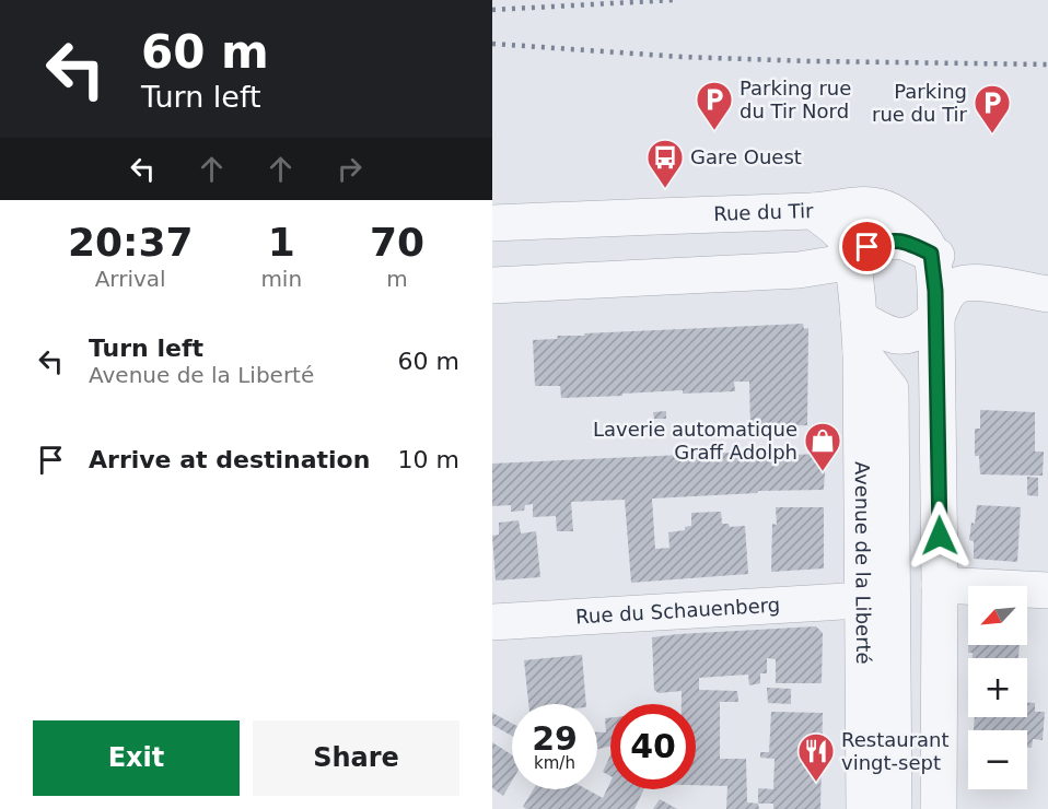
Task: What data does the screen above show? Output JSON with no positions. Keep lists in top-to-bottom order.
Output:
{
  "streets": {
    "street": ["Rue du Tir", "Avenue de la Liberté", "Rue du Schauenberg"]
  },
  "crossings": [
    ["Rue du Tir", "Avenue de la Liberté"],
    ["Avenue de la Liberté", "Rue du Schauenberg"]
  ],
  "places": {
    "parking": ["Parking rue du Tir Nord", "Parking rue du Tir"],
    "bus stop": ["Gare Ouest"],
    "shop": ["Laverie automatique Graff Adolph"],
    "restaurant": ["Restaurant vingt-sept"]
  },
  "north": "bottom left",
  "page": {
    "turn": ["60 m", "Turn left"],
    "eta": [
      "20:37",
      "Arrival",
      "1",
      "min",
      "70",
      "m"
    ],
    "list": [
      {
        "name": "Turn left",
        "note": "Avenue de la Liberté",
        "value": "60 m"
      },
      {
        "name": "Arrive at destination",
        "value": "10 m"
      }
    ],
    "map_buttons": ["+", "−"],
    "speed": "29 km/h",
    "limit": "40",
    "buttons": ["Exit", "Share"]
  }
}
